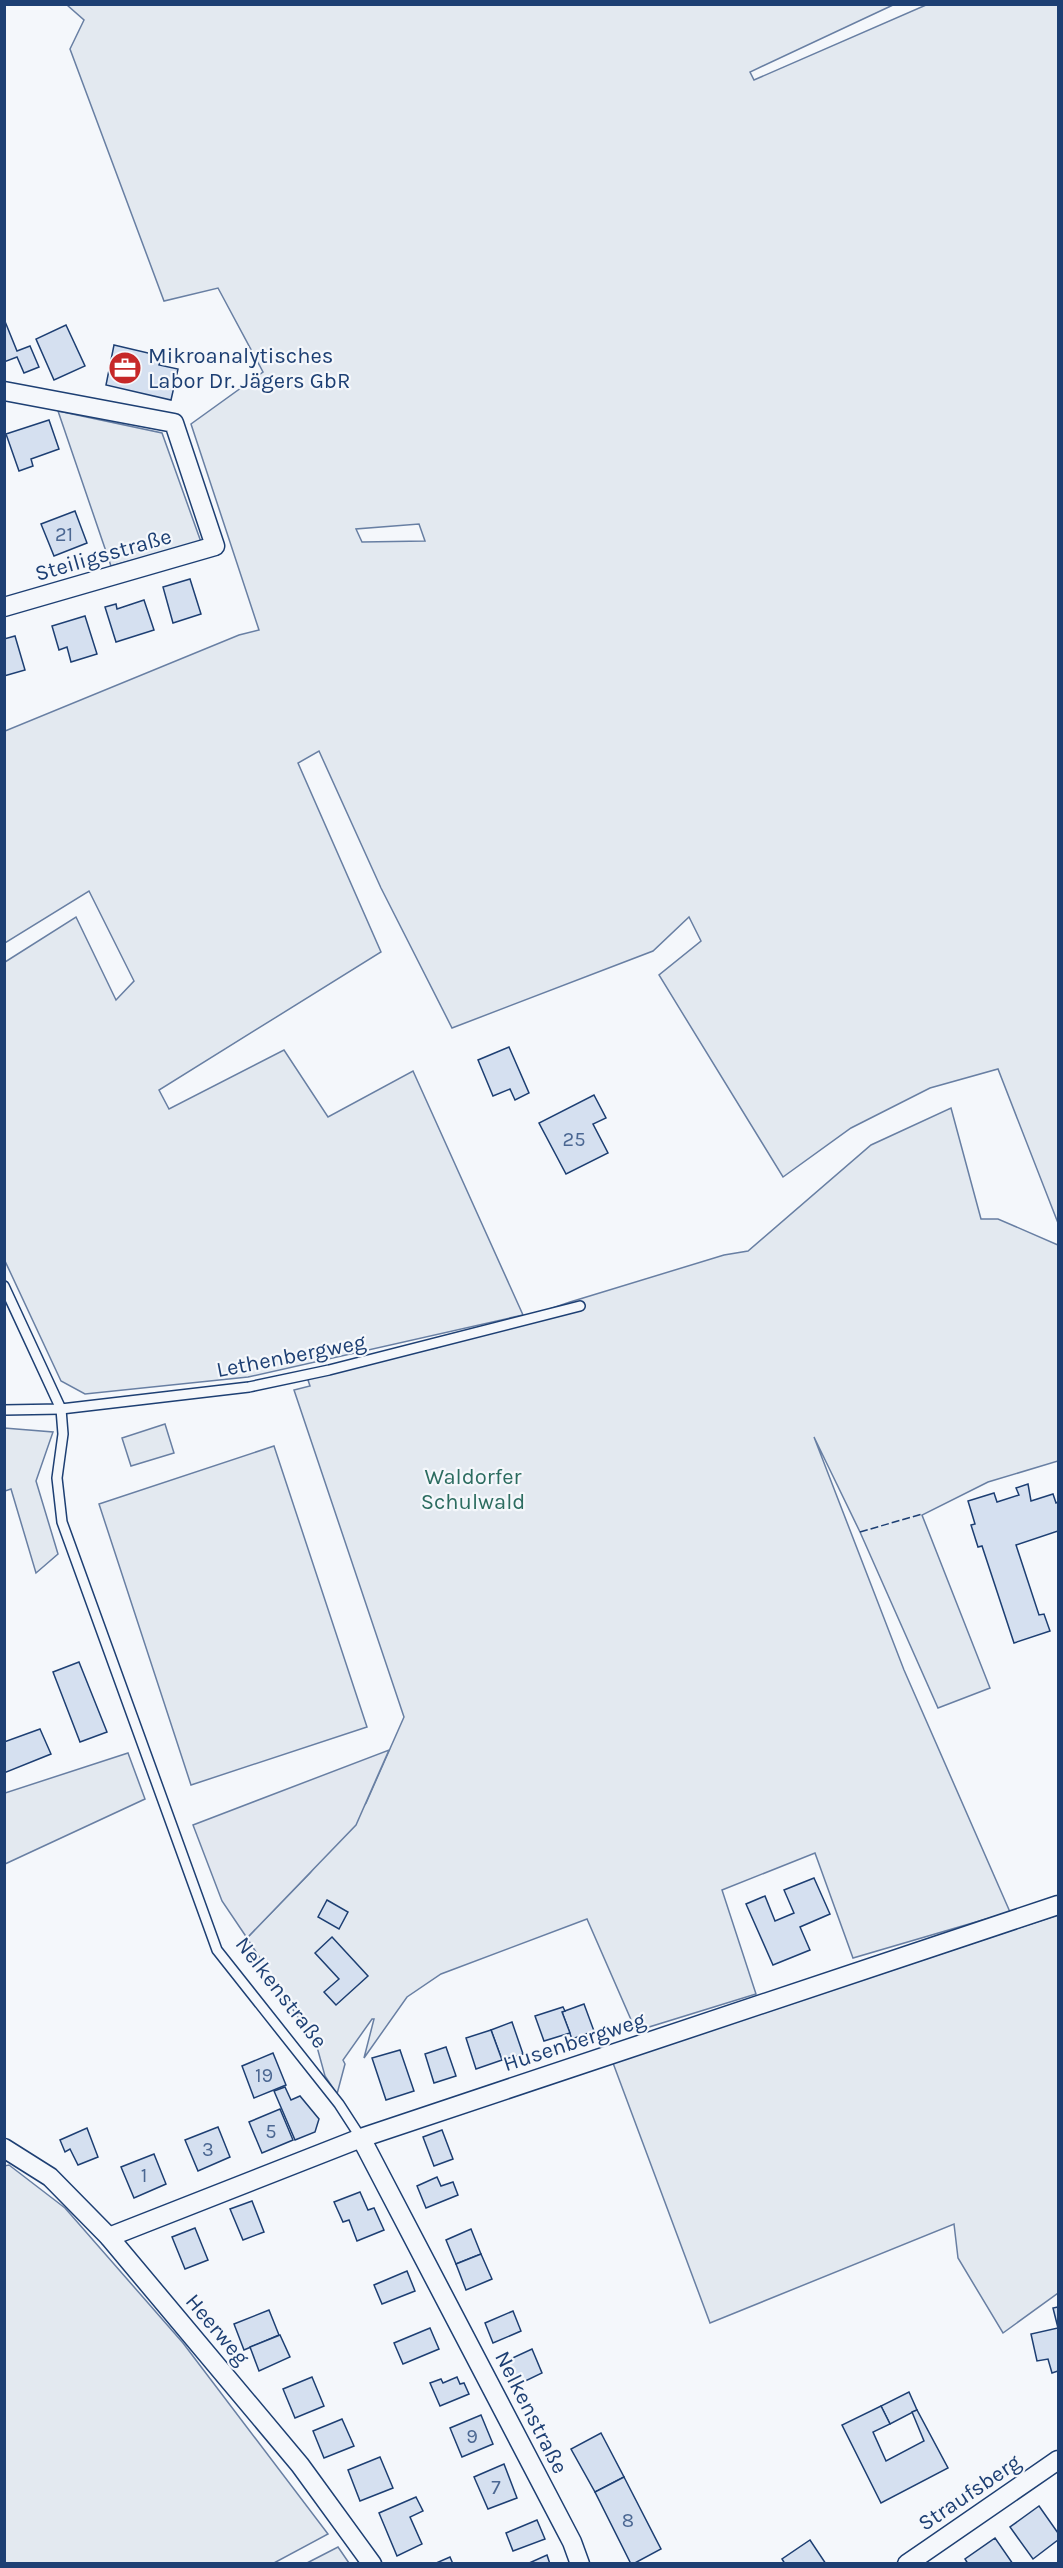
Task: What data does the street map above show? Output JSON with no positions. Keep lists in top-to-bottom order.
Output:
{
  "streets": {
    "street": [
      "Steiligsstraße",
      "Nelkenstraße",
      "Husenbergweg",
      "Heerweg",
      "Straufsberg"
    ],
    "lane": ["Lethenbergweg"]
  },
  "crossings": [
    ["Lethenbergweg", "Nelkenstraße"],
    ["Nelkenstraße", "Husenbergweg"],
    ["Husenbergweg", "Heerweg"]
  ],
  "parks": ["Waldorfer Schulwald"],
  "places": {
    "office": ["Mikroanalytisches Labor Dr. Jägers GbR"]
  },
  "house_numbers": [
    "21",
    "25",
    "19",
    "5",
    "3",
    "1",
    "9",
    "7",
    "8"
  ]
}
